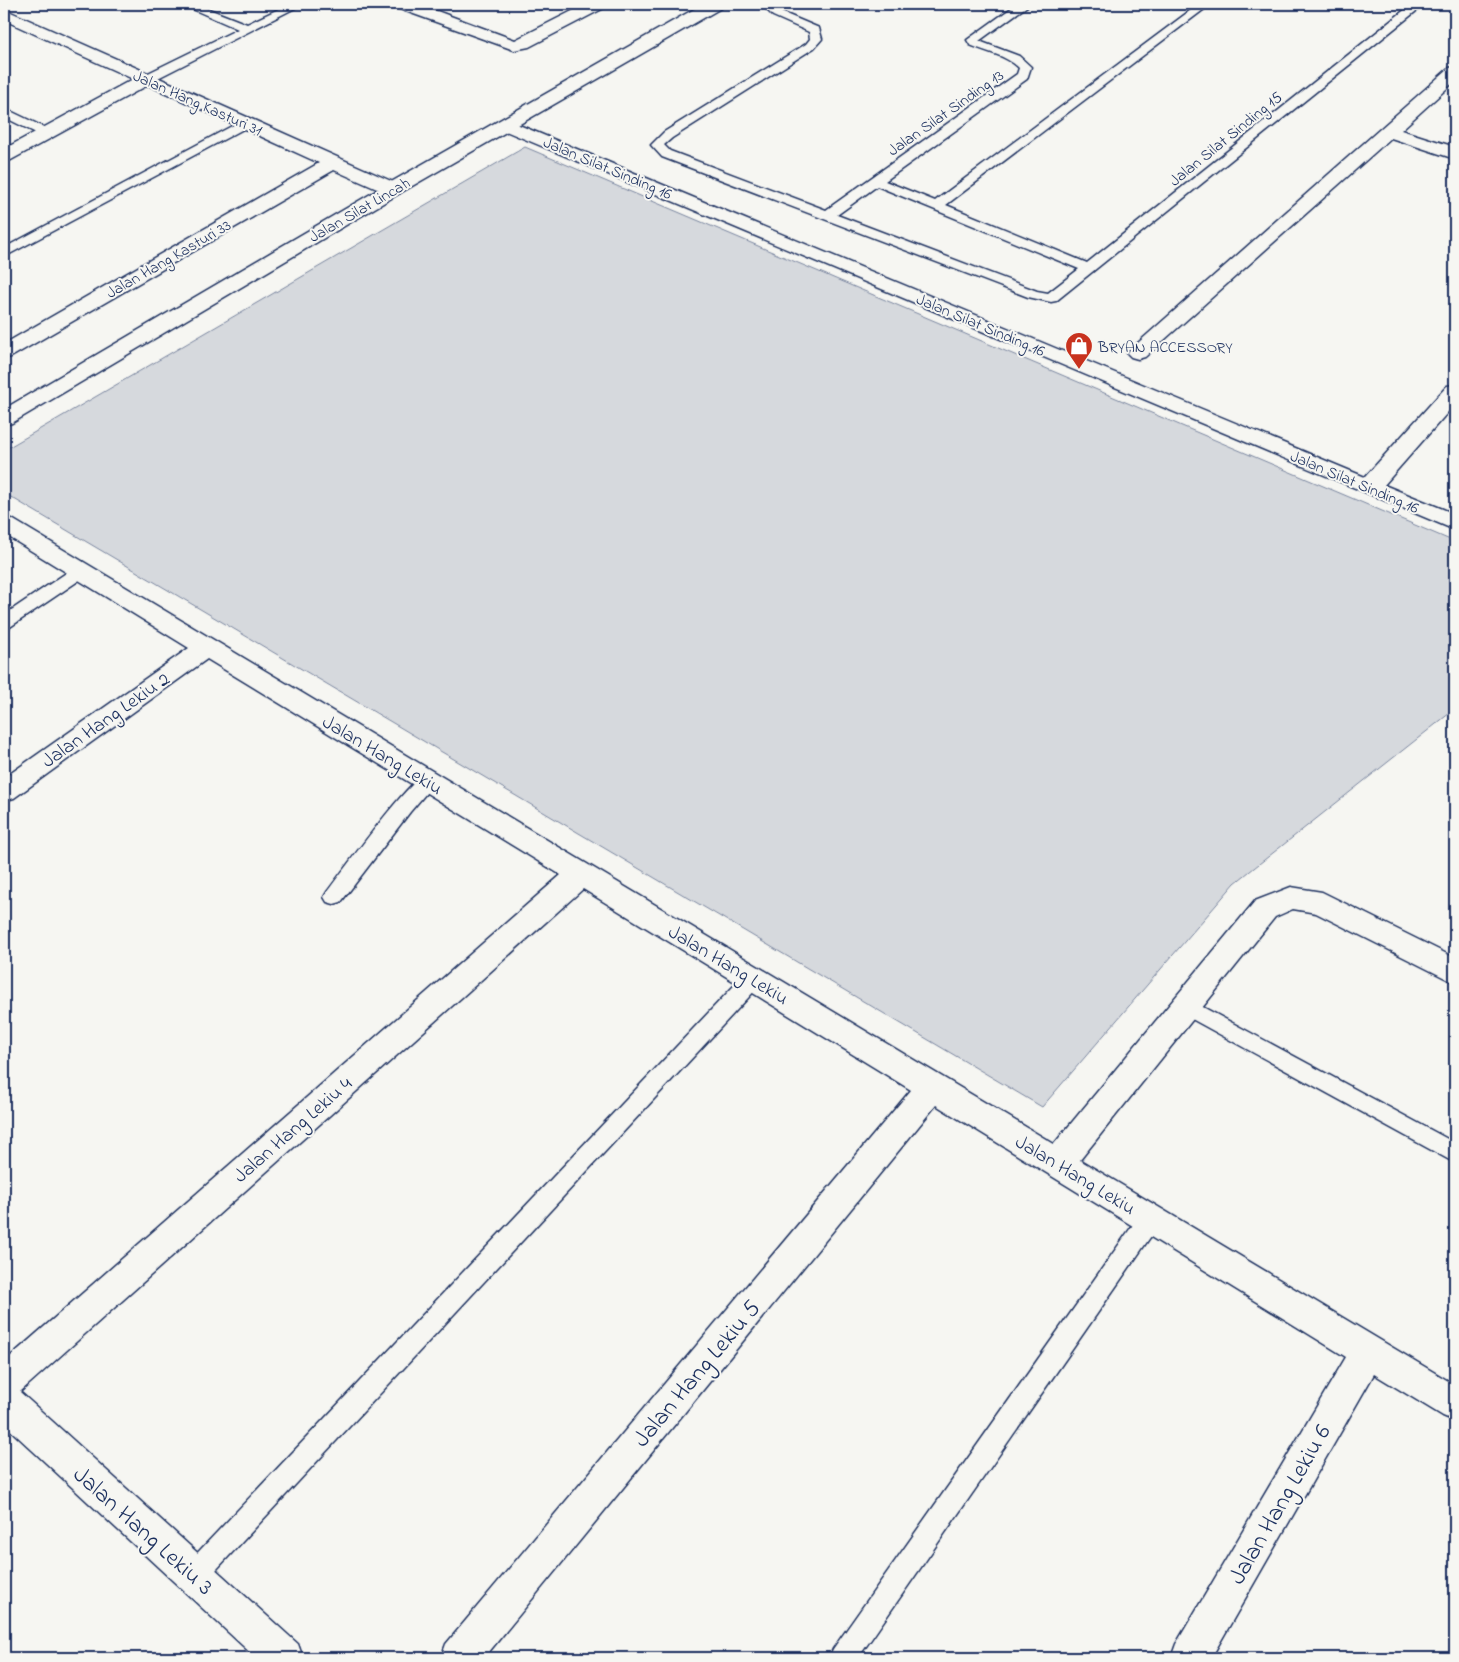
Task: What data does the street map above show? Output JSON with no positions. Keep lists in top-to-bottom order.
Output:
{
  "streets": {
    "street": [
      "Jalan Hang Kasturi 31",
      "Jalan Silat Sinding 16",
      "Jalan Silat Lincah",
      "Jalan Hang Kasturi 33",
      "Jalan Hang Lekiu 2",
      "Jalan Hang Lekiu",
      "Jalan Hang Lekiu 4",
      "Jalan Hang Lekiu 5",
      "Jalan Hang Lekiu 6",
      "Jalan Hang Lekiu 3"
    ],
    "lane": ["Jalan Silat Sinding 13", "Jalan Silat Sinding 15"]
  },
  "crossings": [
    ["Jalan Hang Kasturi 31", "Jalan Silat Lincah"],
    ["Jalan Hang Kasturi 31", "Jalan Hang Kasturi 33"],
    ["Jalan Silat Sinding 16", "Jalan Silat Lincah"],
    ["Jalan Hang Lekiu 2", "Jalan Hang Lekiu"],
    ["Jalan Hang Lekiu", "Jalan Hang Lekiu 4"],
    ["Jalan Hang Lekiu", "Jalan Hang Lekiu 5"],
    ["Jalan Hang Lekiu", "Jalan Hang Lekiu 6"]
  ],
  "places": {
    "shop": ["BRYAN ACCESSORY"]
  }
}
